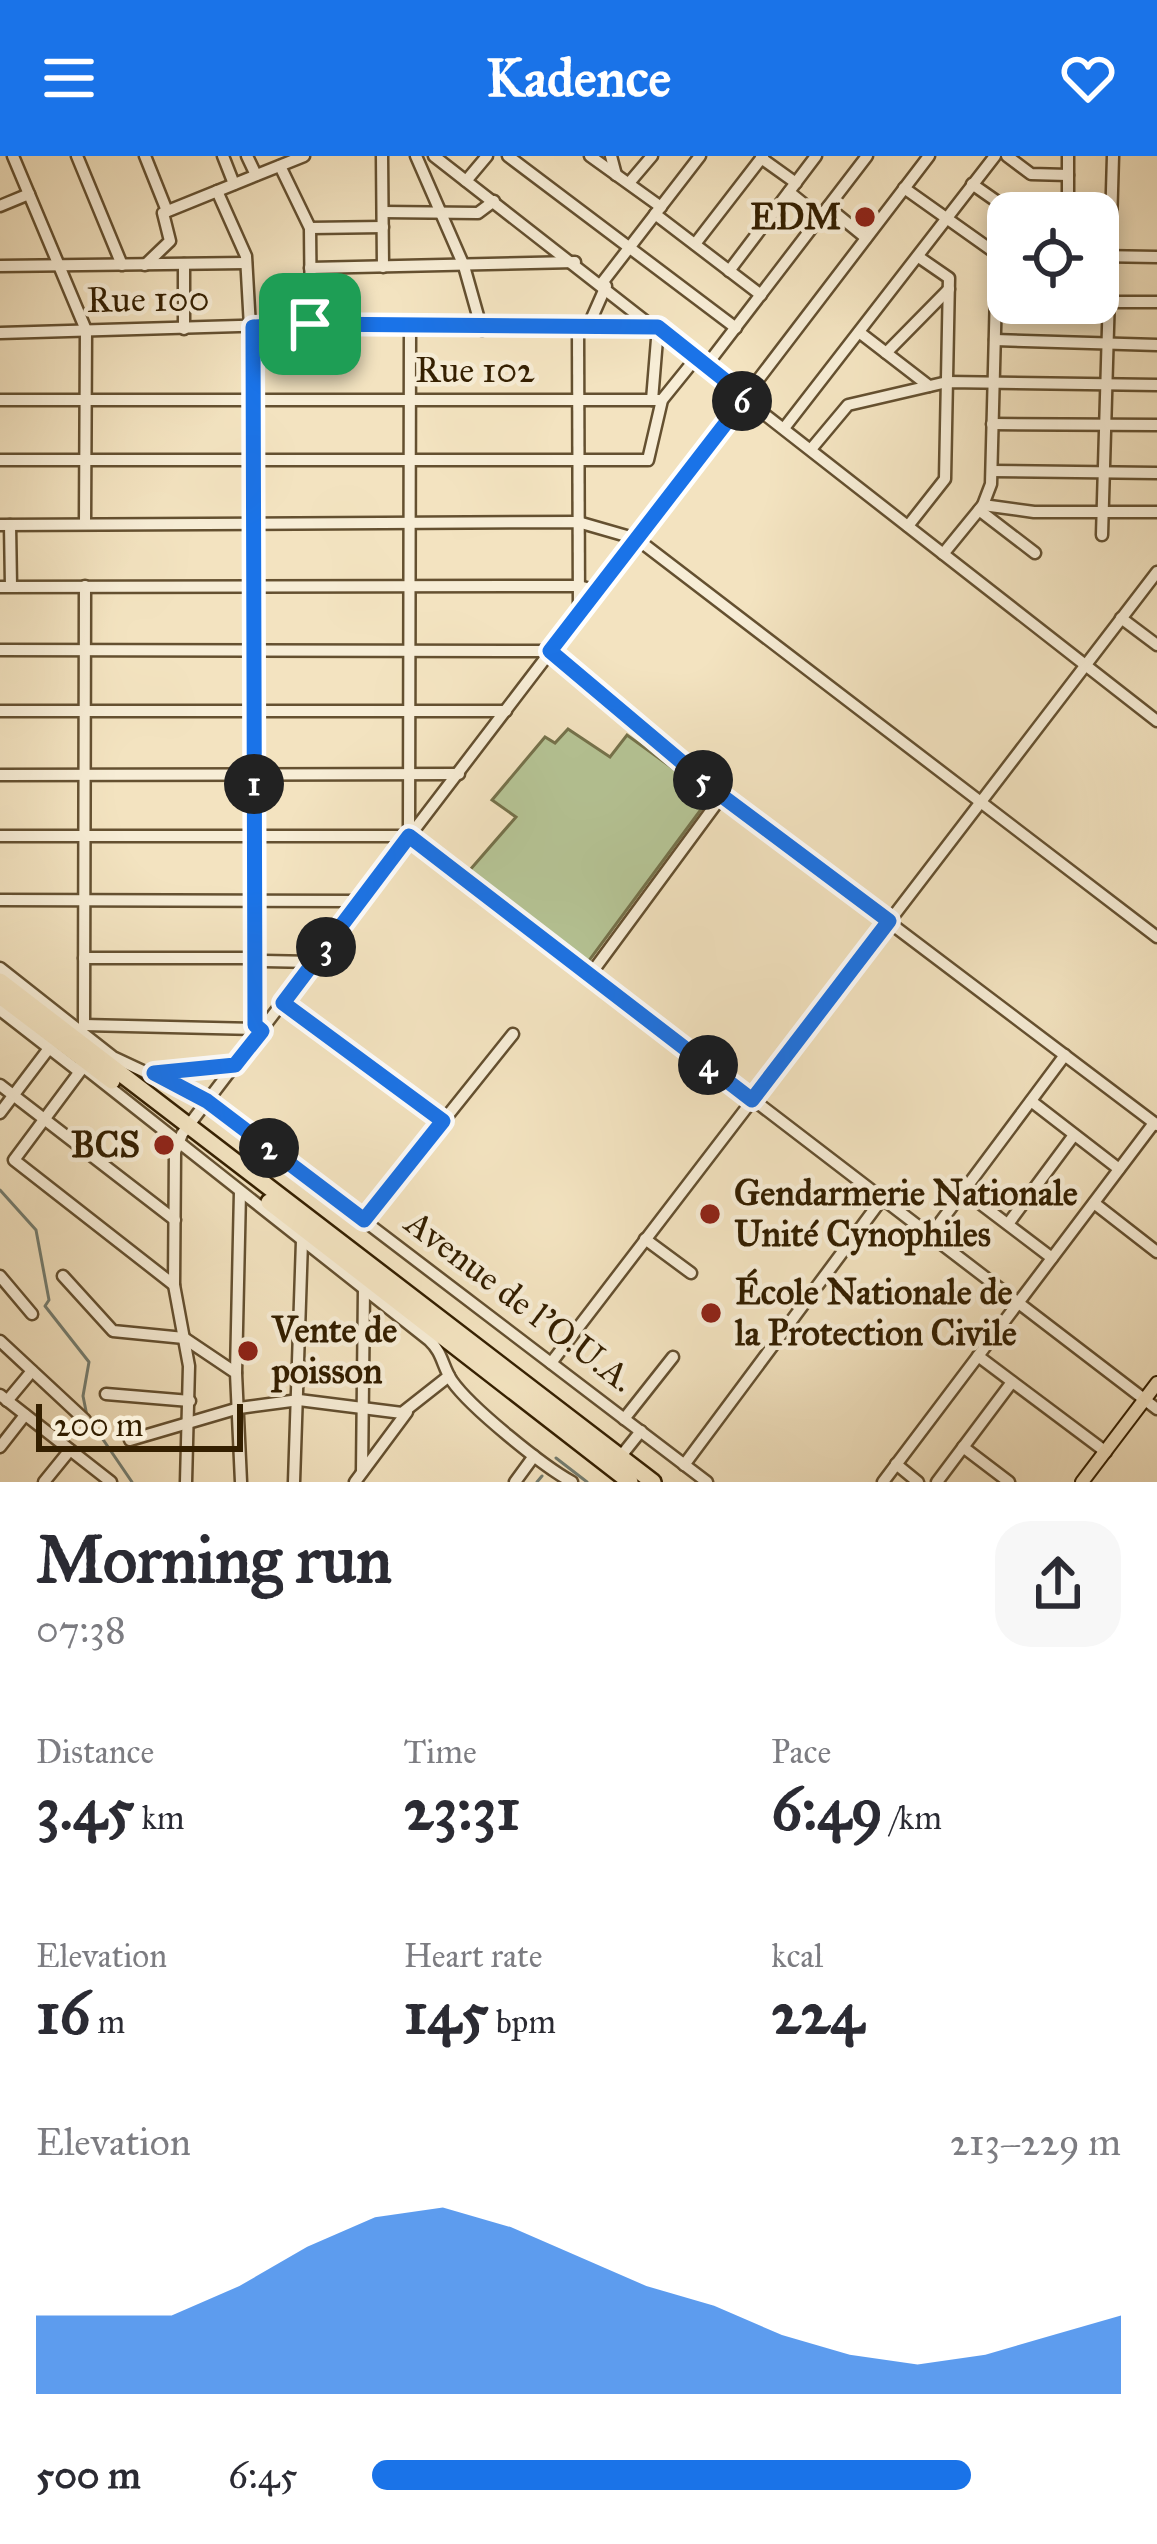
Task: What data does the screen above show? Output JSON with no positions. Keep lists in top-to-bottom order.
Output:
{
  "streets": {
    "highway": ["Avenue de l'O.U.A."],
    "street": ["Rue 100", "Rue 102"]
  },
  "places": [
    "EDM",
    "BCS",
    "Gendarmerie Nationale Unité Cynophiles",
    "École Nationale de la Protection Civile",
    "Vente de poisson"
  ],
  "scale_bar": "200 m",
  "page": {
    "header": "Kadence",
    "pins": [
      "6",
      "5",
      "1",
      "3",
      "4",
      "2"
    ],
    "scale": "200 m",
    "heading": ["Morning run", "07:38"],
    "stats": [
      ["Distance", "3.45 km"],
      ["Time", "23:31"],
      ["Pace", "6:49 /km"],
      ["Elevation", "16 m"],
      ["Heart rate", "145 bpm"],
      ["kcal", "224"]
    ],
    "chart": ["Elevation", "213–229 m"],
    "list": [
      {
        "name": "500 m",
        "note": "6:45"
      }
    ]
  }
}
